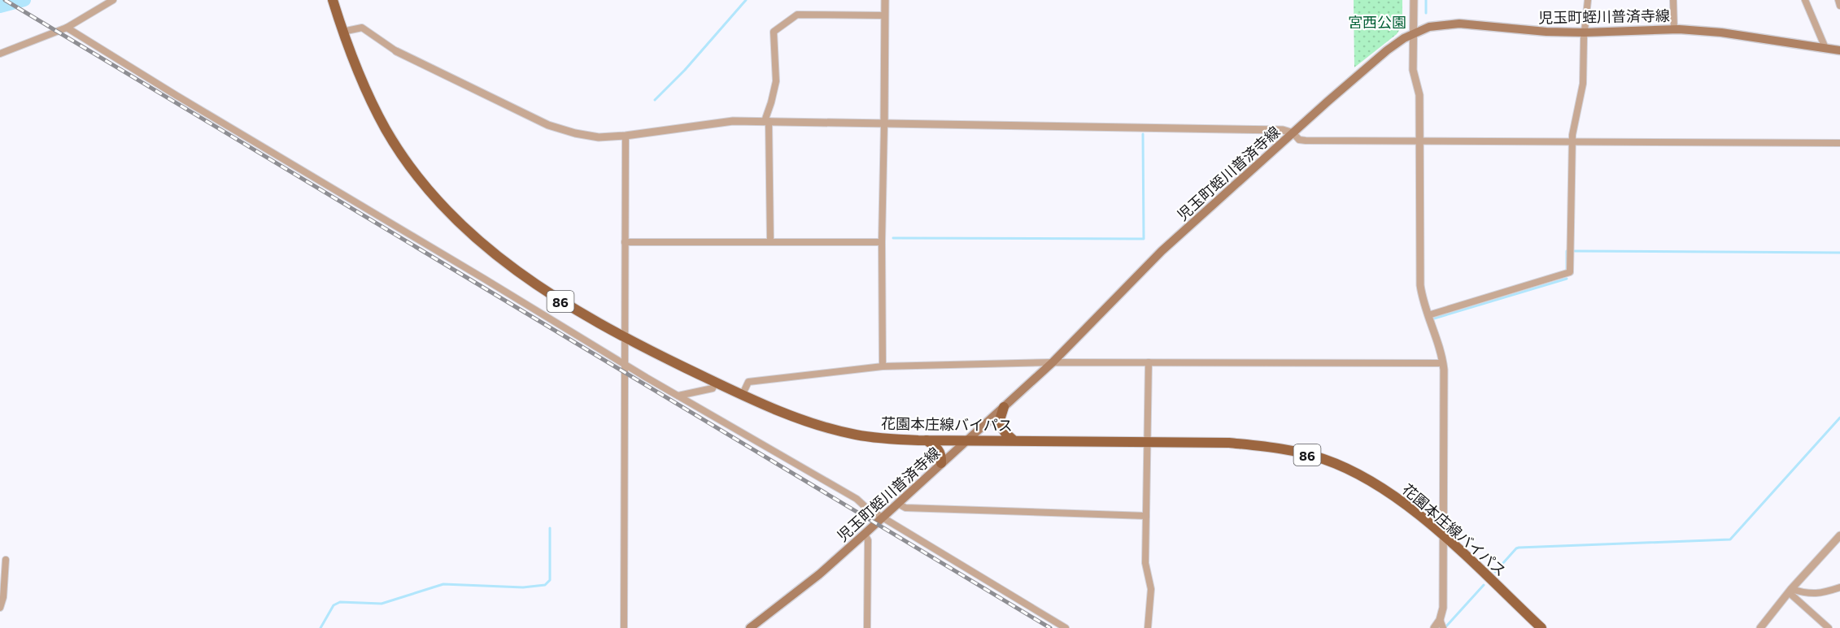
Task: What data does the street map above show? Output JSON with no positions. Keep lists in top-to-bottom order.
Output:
{
  "streets": {
    "main road": ["児玉町蛭川普済寺線", "86", "花園本庄線バイパス"]
  },
  "crossings": [
    ["児玉町蛭川普済寺線", "花園本庄線バイパス"]
  ],
  "parks": ["宮西公園"]
}
